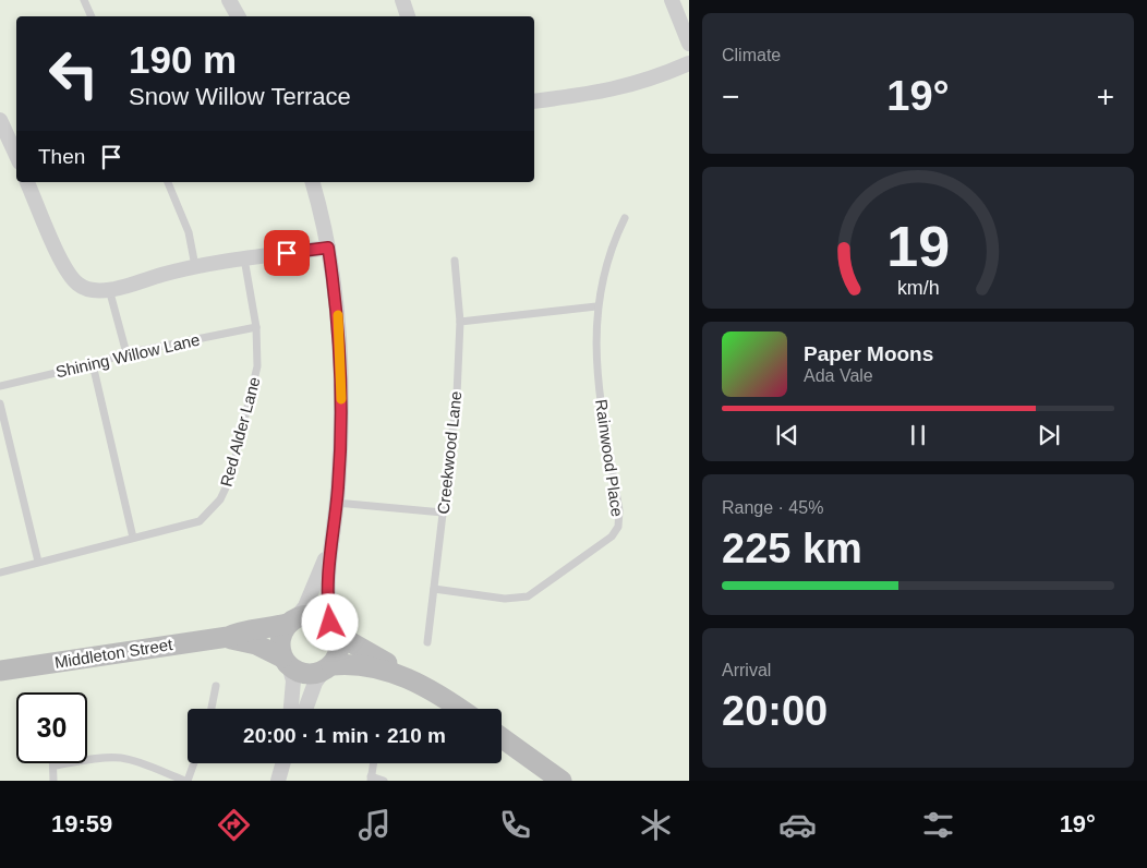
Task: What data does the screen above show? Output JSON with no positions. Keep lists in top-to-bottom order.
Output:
{
  "streets": {
    "street": ["Middleton Street"],
    "lane": [
      "Shining Willow Lane",
      "Red Alder Lane",
      "Creekwood Lane",
      "Rainwood Place"
    ]
  },
  "crossings": [
    ["Shining Willow Lane", "Red Alder Lane"],
    ["Creekwood Lane", "Rainwood Place"]
  ],
  "page": {
    "tile": [
      "Climate",
      ["Range · 45%", "225 km"],
      ["Arrival", "20:00"]
    ],
    "turn": ["190 m", "Snow Willow Terrace"],
    "heat": ["−", "19°", "+"],
    "then": "Then",
    "song": ["Paper Moons", "Ada Vale"],
    "limit": "30",
    "trip": "20:00 · 1 min · 210 m",
    "tabs": ["19:59", "19°"],
    "gauge": ["19", "km/h"]
  }
}
